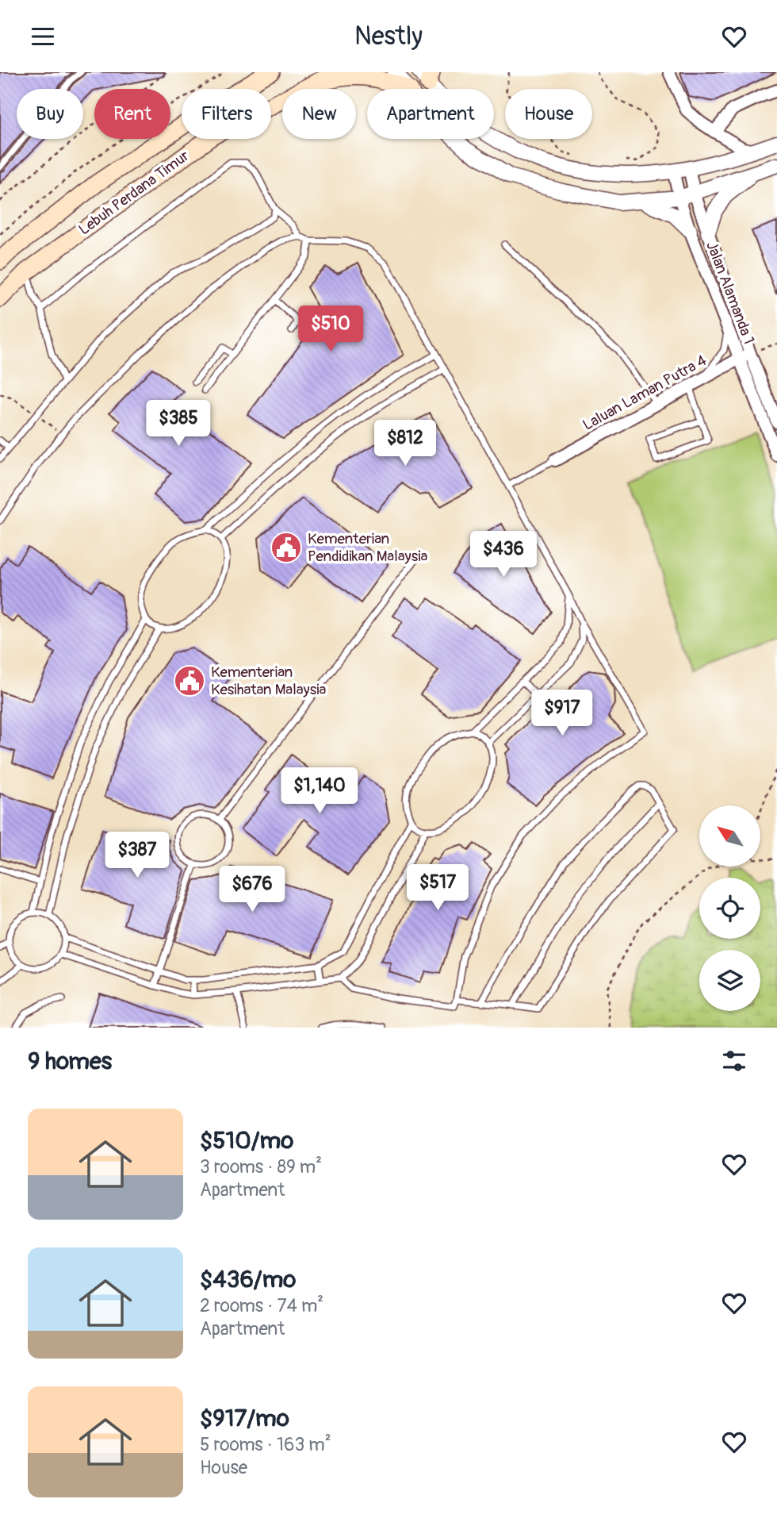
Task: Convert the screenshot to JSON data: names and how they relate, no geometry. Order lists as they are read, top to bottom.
{
  "streets": {
    "main road": ["Lebuh Perdana Timur"],
    "street": ["Jalan Alamanda 1", "Laluan Laman Putra 4"]
  },
  "crossings": [
    ["Jalan Alamanda 1", "Laluan Laman Putra 4"]
  ],
  "places": {
    "public building": ["Kementerian Pendidikan Malaysia", "Kementerian Kesihatan Malaysia"]
  },
  "north": "top left",
  "page": {
    "header": "Nestly",
    "chip": [
      "Buy",
      "Rent",
      "Filters",
      "New",
      "Apartment",
      "House"
    ],
    "price": [
      "$510",
      "$385",
      "$812",
      "$436",
      "$917",
      "$1,140",
      "$387",
      "$517",
      "$676"
    ],
    "heading": "9 homes",
    "list": [
      {
        "name": "$510/mo",
        "note": "3 rooms · 89 m² · Apartment"
      },
      {
        "name": "$436/mo",
        "note": "2 rooms · 74 m² · Apartment"
      },
      {
        "name": "$917/mo",
        "note": "5 rooms · 163 m² · House"
      }
    ]
  }
}
